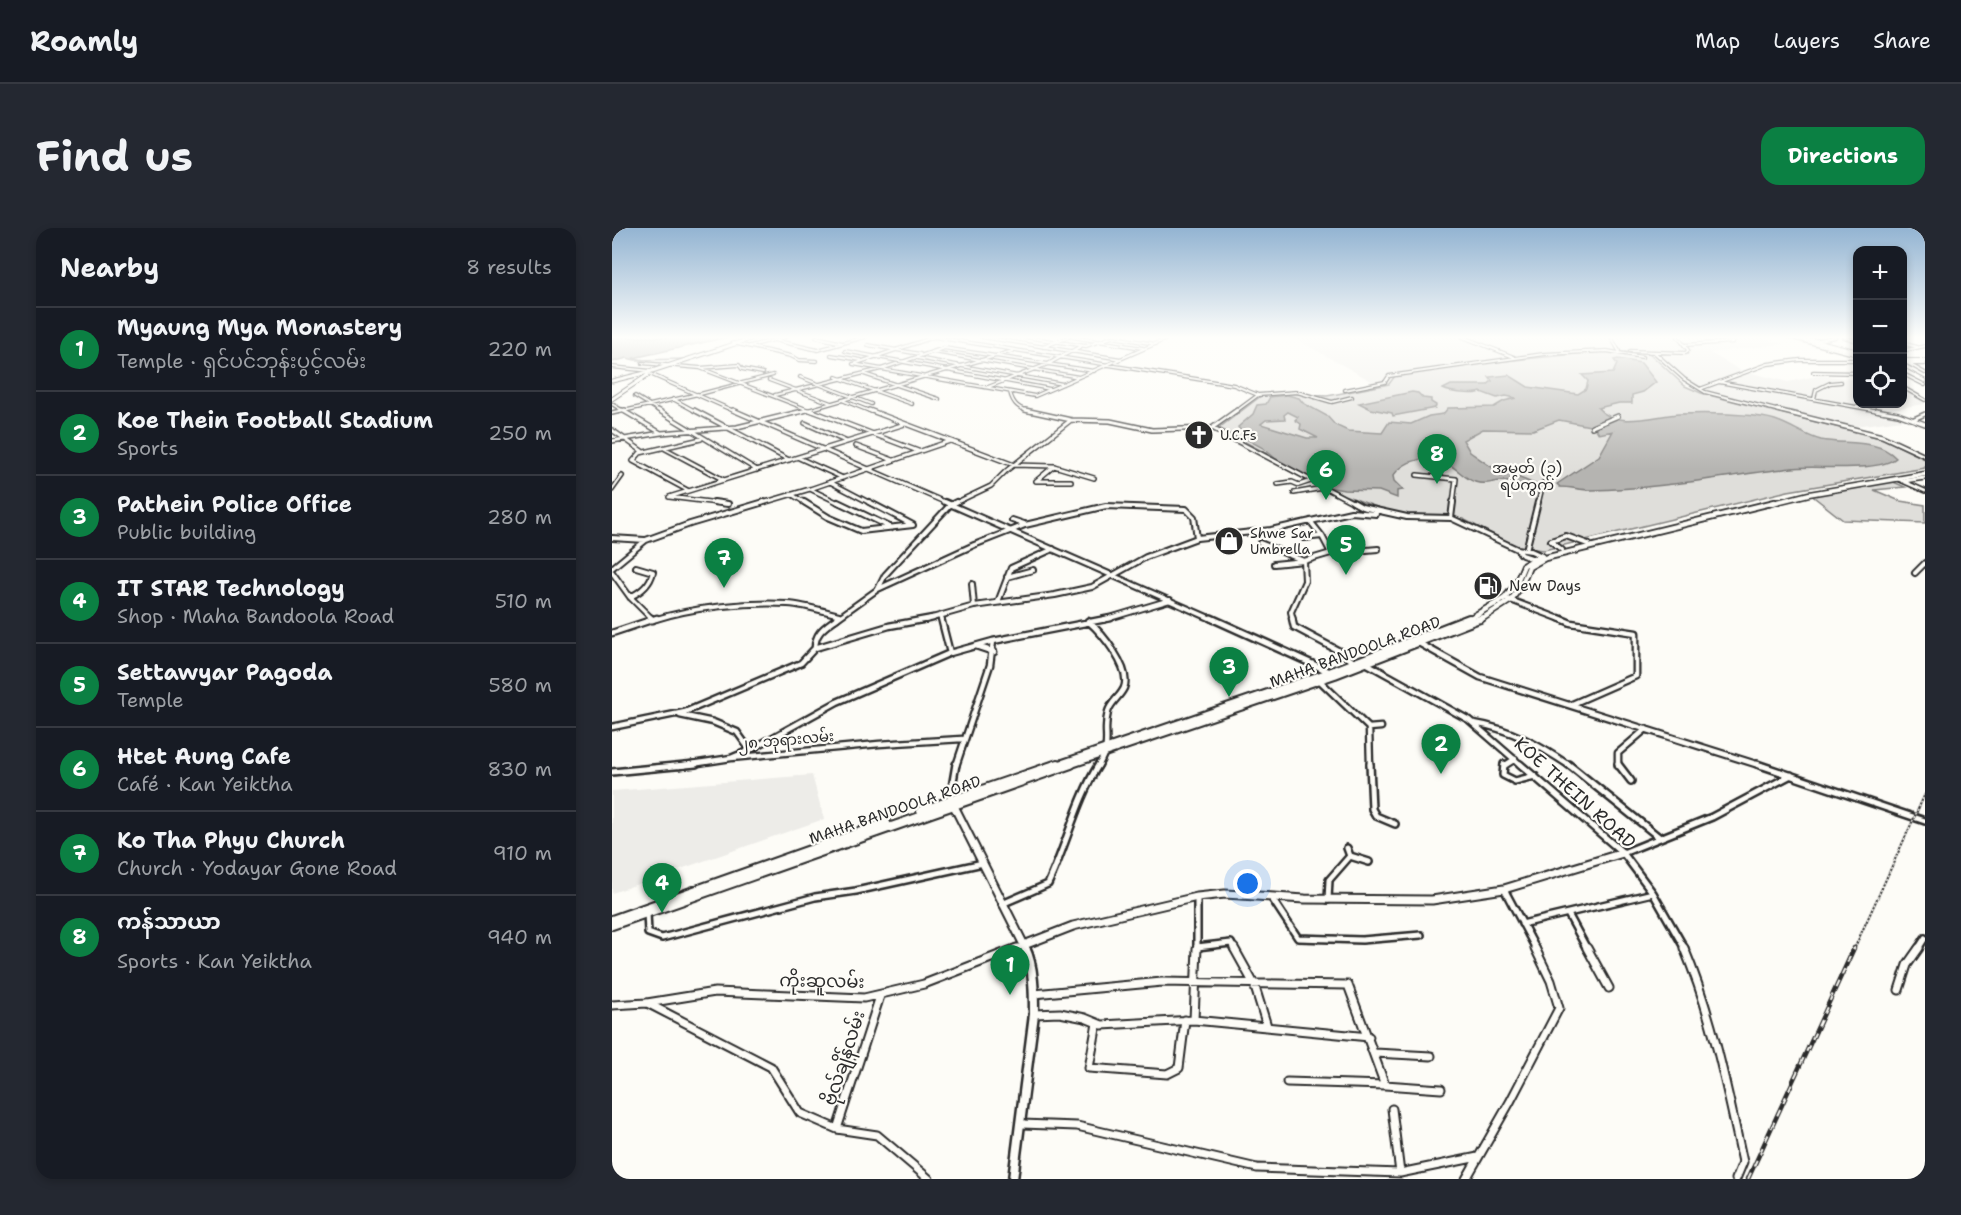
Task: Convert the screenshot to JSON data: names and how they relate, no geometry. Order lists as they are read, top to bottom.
{
  "streets": {
    "main road": ["MAHA BANDOOLA ROAD"],
    "street": [
      "၂၈ ဘုရားလမ်း",
      "KOE THEIN ROAD",
      "ကိုးဆူလမ်း",
      "ဗိုလ်ချိန်လမ်း"
    ]
  },
  "crossings": [
    ["MAHA BANDOOLA ROAD", "KOE THEIN ROAD"],
    ["ကိုးဆူလမ်း", "ဗိုလ်ချိန်လမ်း"]
  ],
  "districts": ["အမှတ် (၃) ရပ်ကွက်"],
  "places": {
    "church": ["U.C.Fs"],
    "shop": ["Shwe Sar Umbrella"],
    "fuel station": ["New Days"]
  },
  "page": {
    "header": "Roamly",
    "nav": ["Map", "Layers", "Share"],
    "buttons": "Directions",
    "title": "Find us",
    "heading": ["Nearby", "8 results"],
    "map_buttons": ["+", "−"],
    "list": [
      {
        "mark": "1",
        "name": "Myaung Mya Monastery",
        "note": "Temple · ရှင်ပင်ဘုန်းပွင့်လမ်း",
        "value": "220 m"
      },
      {
        "mark": "2",
        "name": "Koe Thein Football Stadium",
        "note": "Sports",
        "value": "250 m"
      },
      {
        "mark": "3",
        "name": "Pathein Police Office",
        "note": "Public building",
        "value": "280 m"
      },
      {
        "mark": "4",
        "name": "IT STAR Technology",
        "note": "Shop · Maha Bandoola Road",
        "value": "510 m"
      },
      {
        "mark": "5",
        "name": "Settawyar Pagoda",
        "note": "Temple",
        "value": "580 m"
      },
      {
        "mark": "6",
        "name": "Htet Aung Cafe",
        "note": "Café · Kan Yeiktha",
        "value": "830 m"
      },
      {
        "mark": "7",
        "name": "Ko Tha Phyu Church",
        "note": "Church · Yodayar Gone Road",
        "value": "910 m"
      },
      {
        "mark": "8",
        "name": "ကန်သာယာ",
        "note": "Sports · Kan Yeiktha",
        "value": "940 m"
      }
    ],
    "pins": [
      "8",
      "6",
      "5",
      "7",
      "3",
      "2",
      "4",
      "1"
    ]
  }
}
